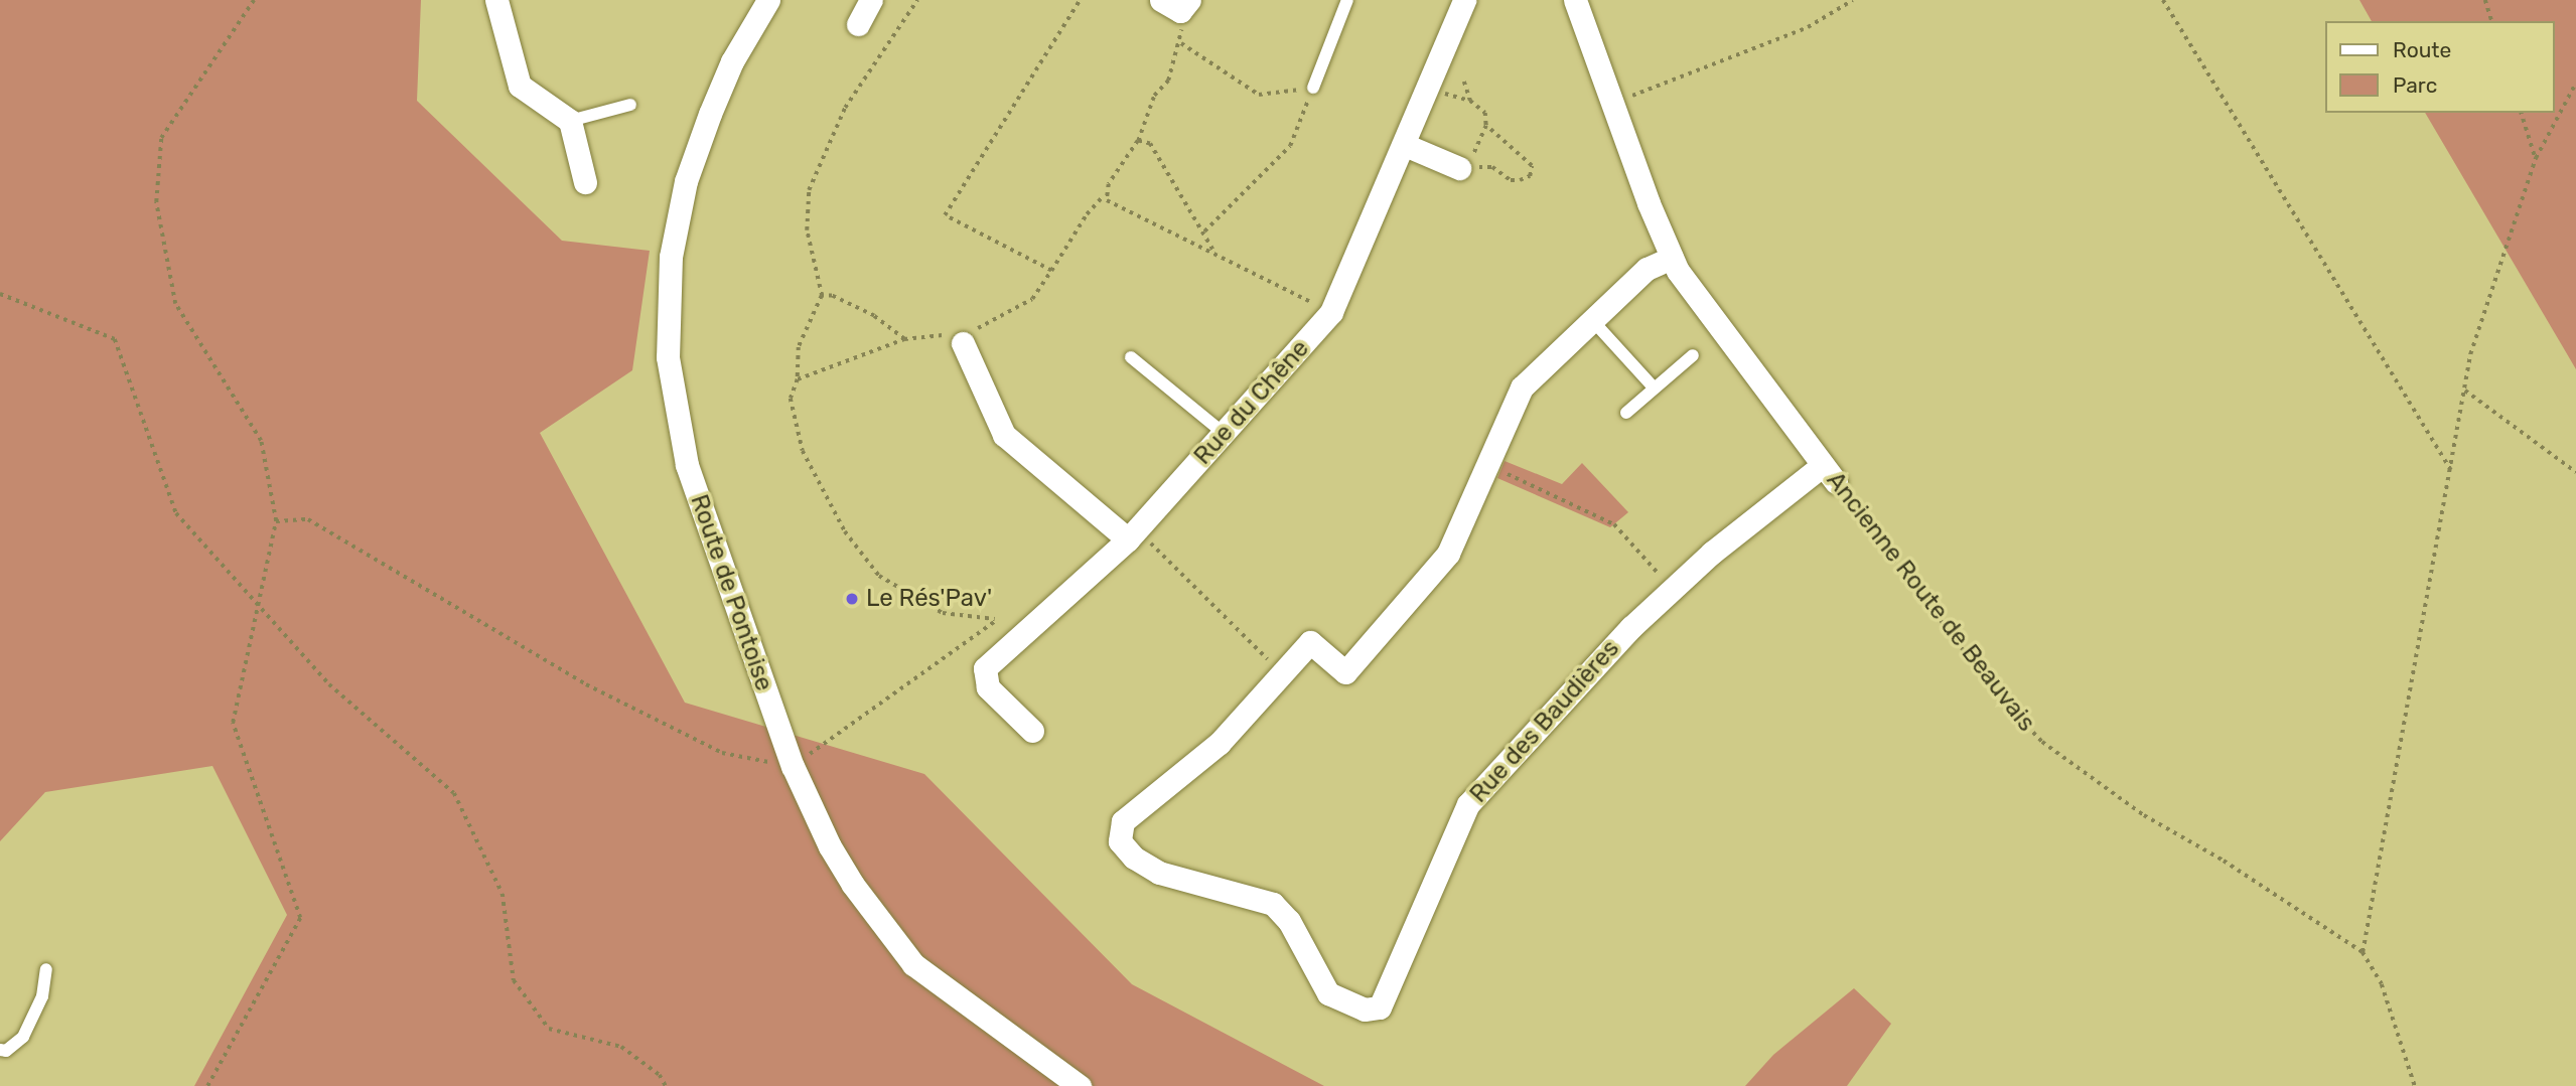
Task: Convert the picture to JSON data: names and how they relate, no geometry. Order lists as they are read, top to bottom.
{
  "streets": {
    "street": [
      "Rue du Chêne",
      "Route de Pontoise",
      "Ancienne Route de Beauvais",
      "Rue des Baudières"
    ]
  },
  "crossings": [
    ["Ancienne Route de Beauvais", "Rue des Baudières"]
  ],
  "places": ["Le Rés'Pav'"],
  "legend": ["Route", "Parc"]
}
